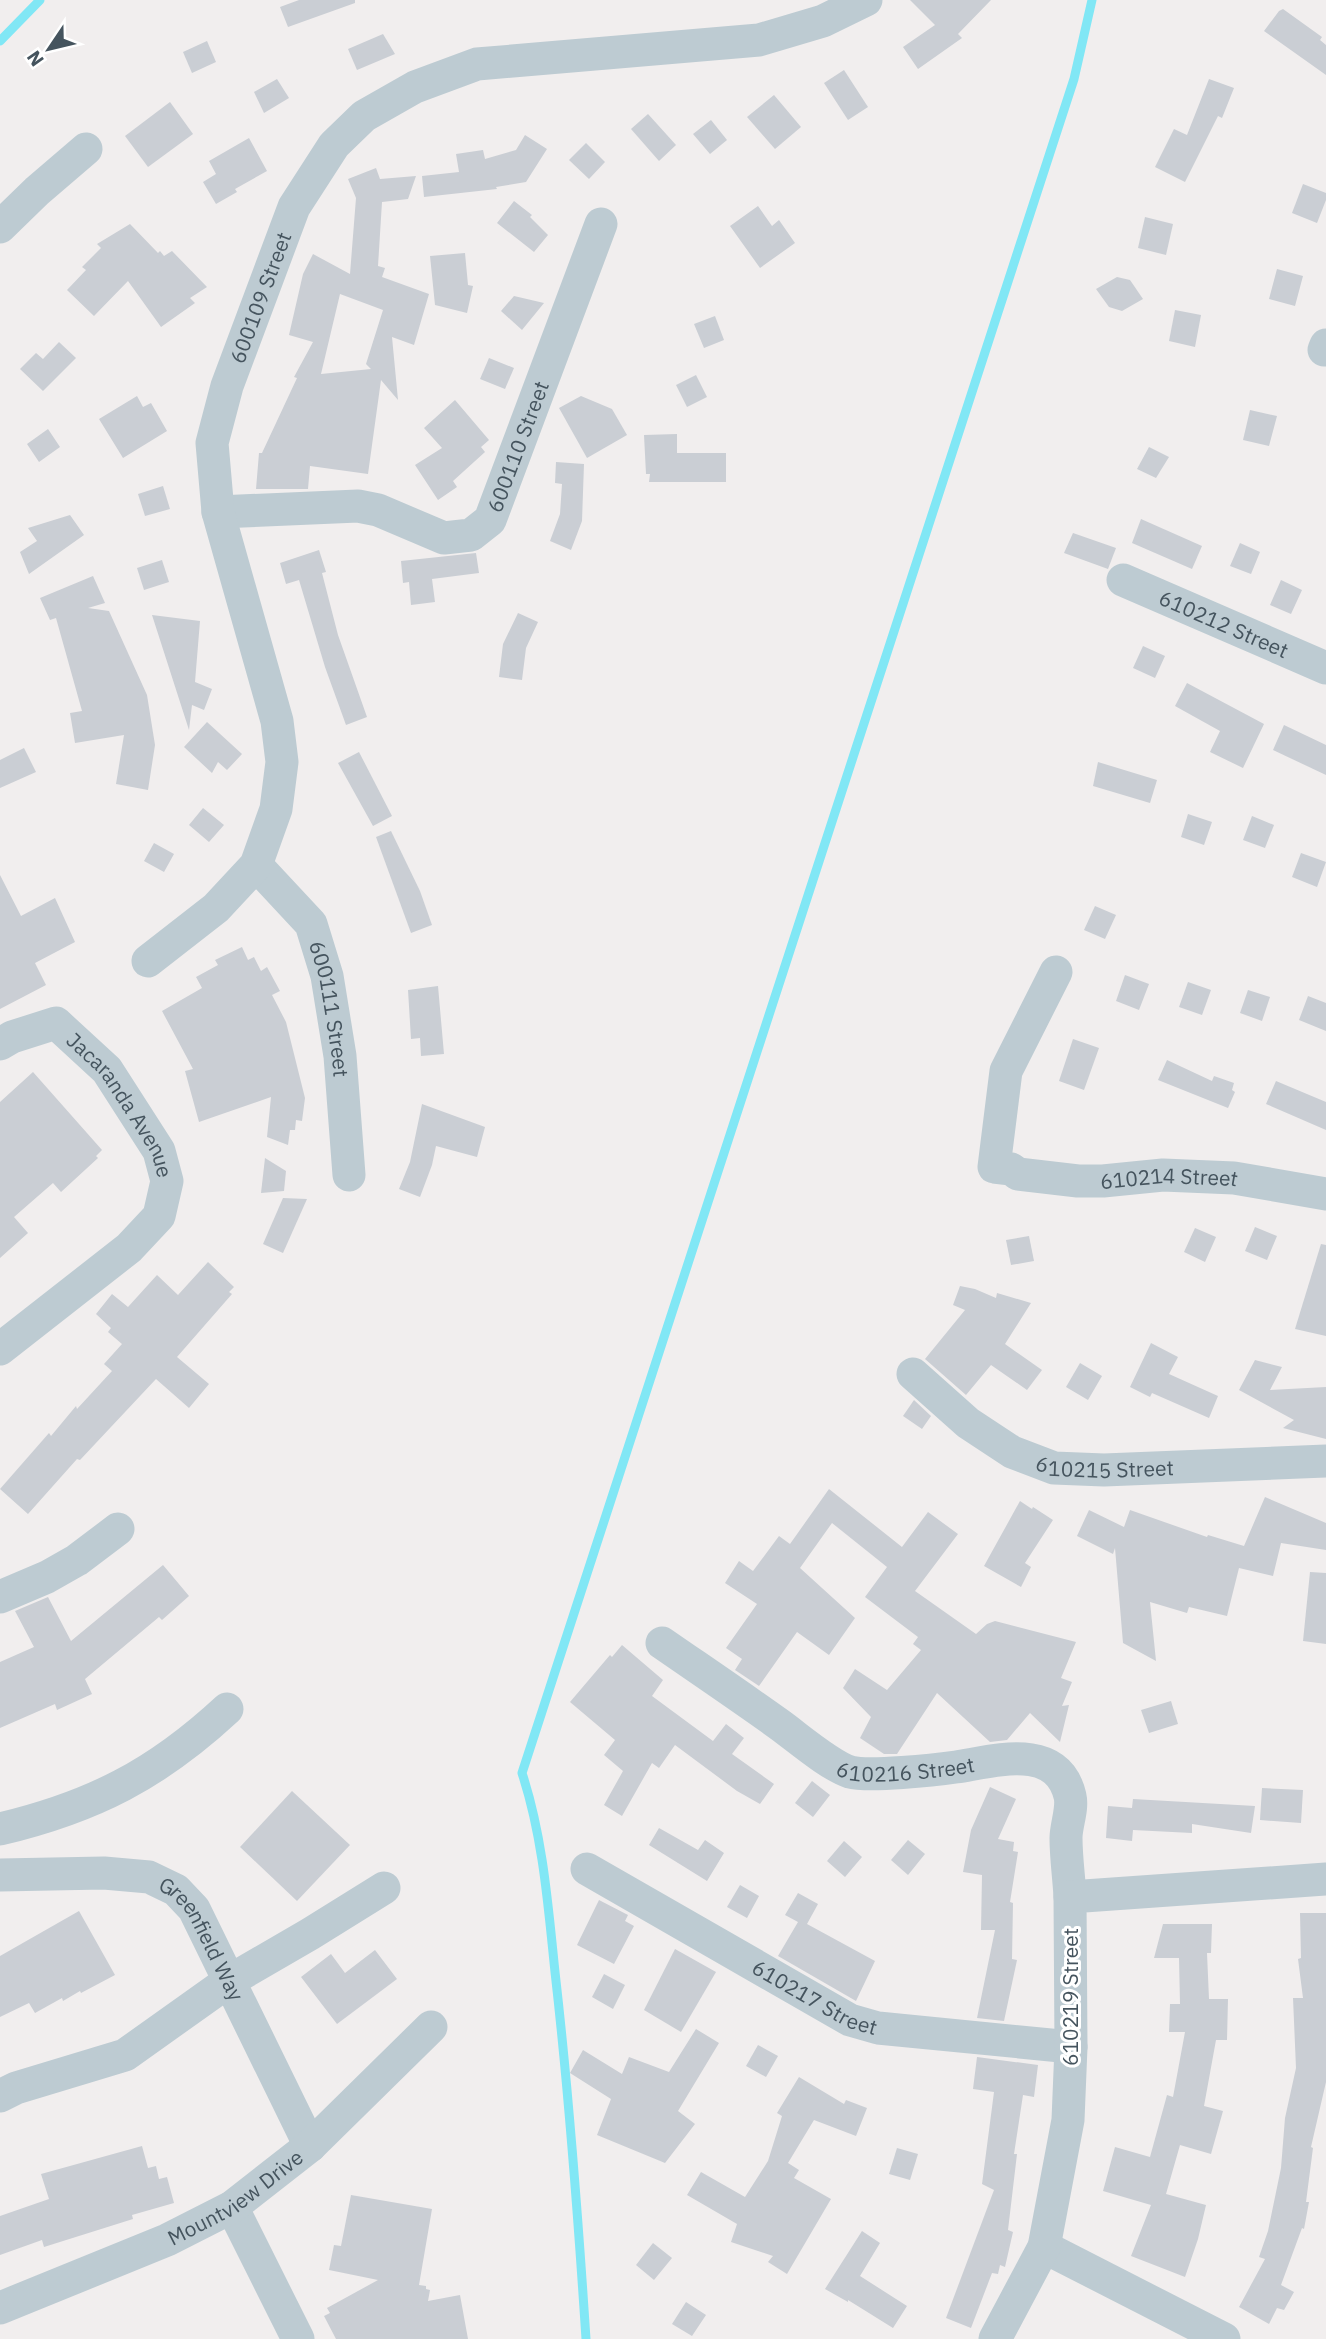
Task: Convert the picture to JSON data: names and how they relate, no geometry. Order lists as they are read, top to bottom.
{
  "streets": {
    "street": [
      "600109 Street",
      "600110 Street",
      "610212 Street",
      "600111 Street",
      "Jacaranda Avenue",
      "610214 Street",
      "610215 Street",
      "610216 Street",
      "Greenfield Way",
      "610217 Street",
      "610219 Street",
      "Mountview Drive"
    ]
  },
  "crossings": [
    ["600109 Street", "600110 Street"],
    ["600109 Street", "600111 Street"],
    ["610216 Street", "610219 Street"],
    ["Greenfield Way", "Mountview Drive"],
    ["610217 Street", "610219 Street"]
  ],
  "north": "bottom left"
}
